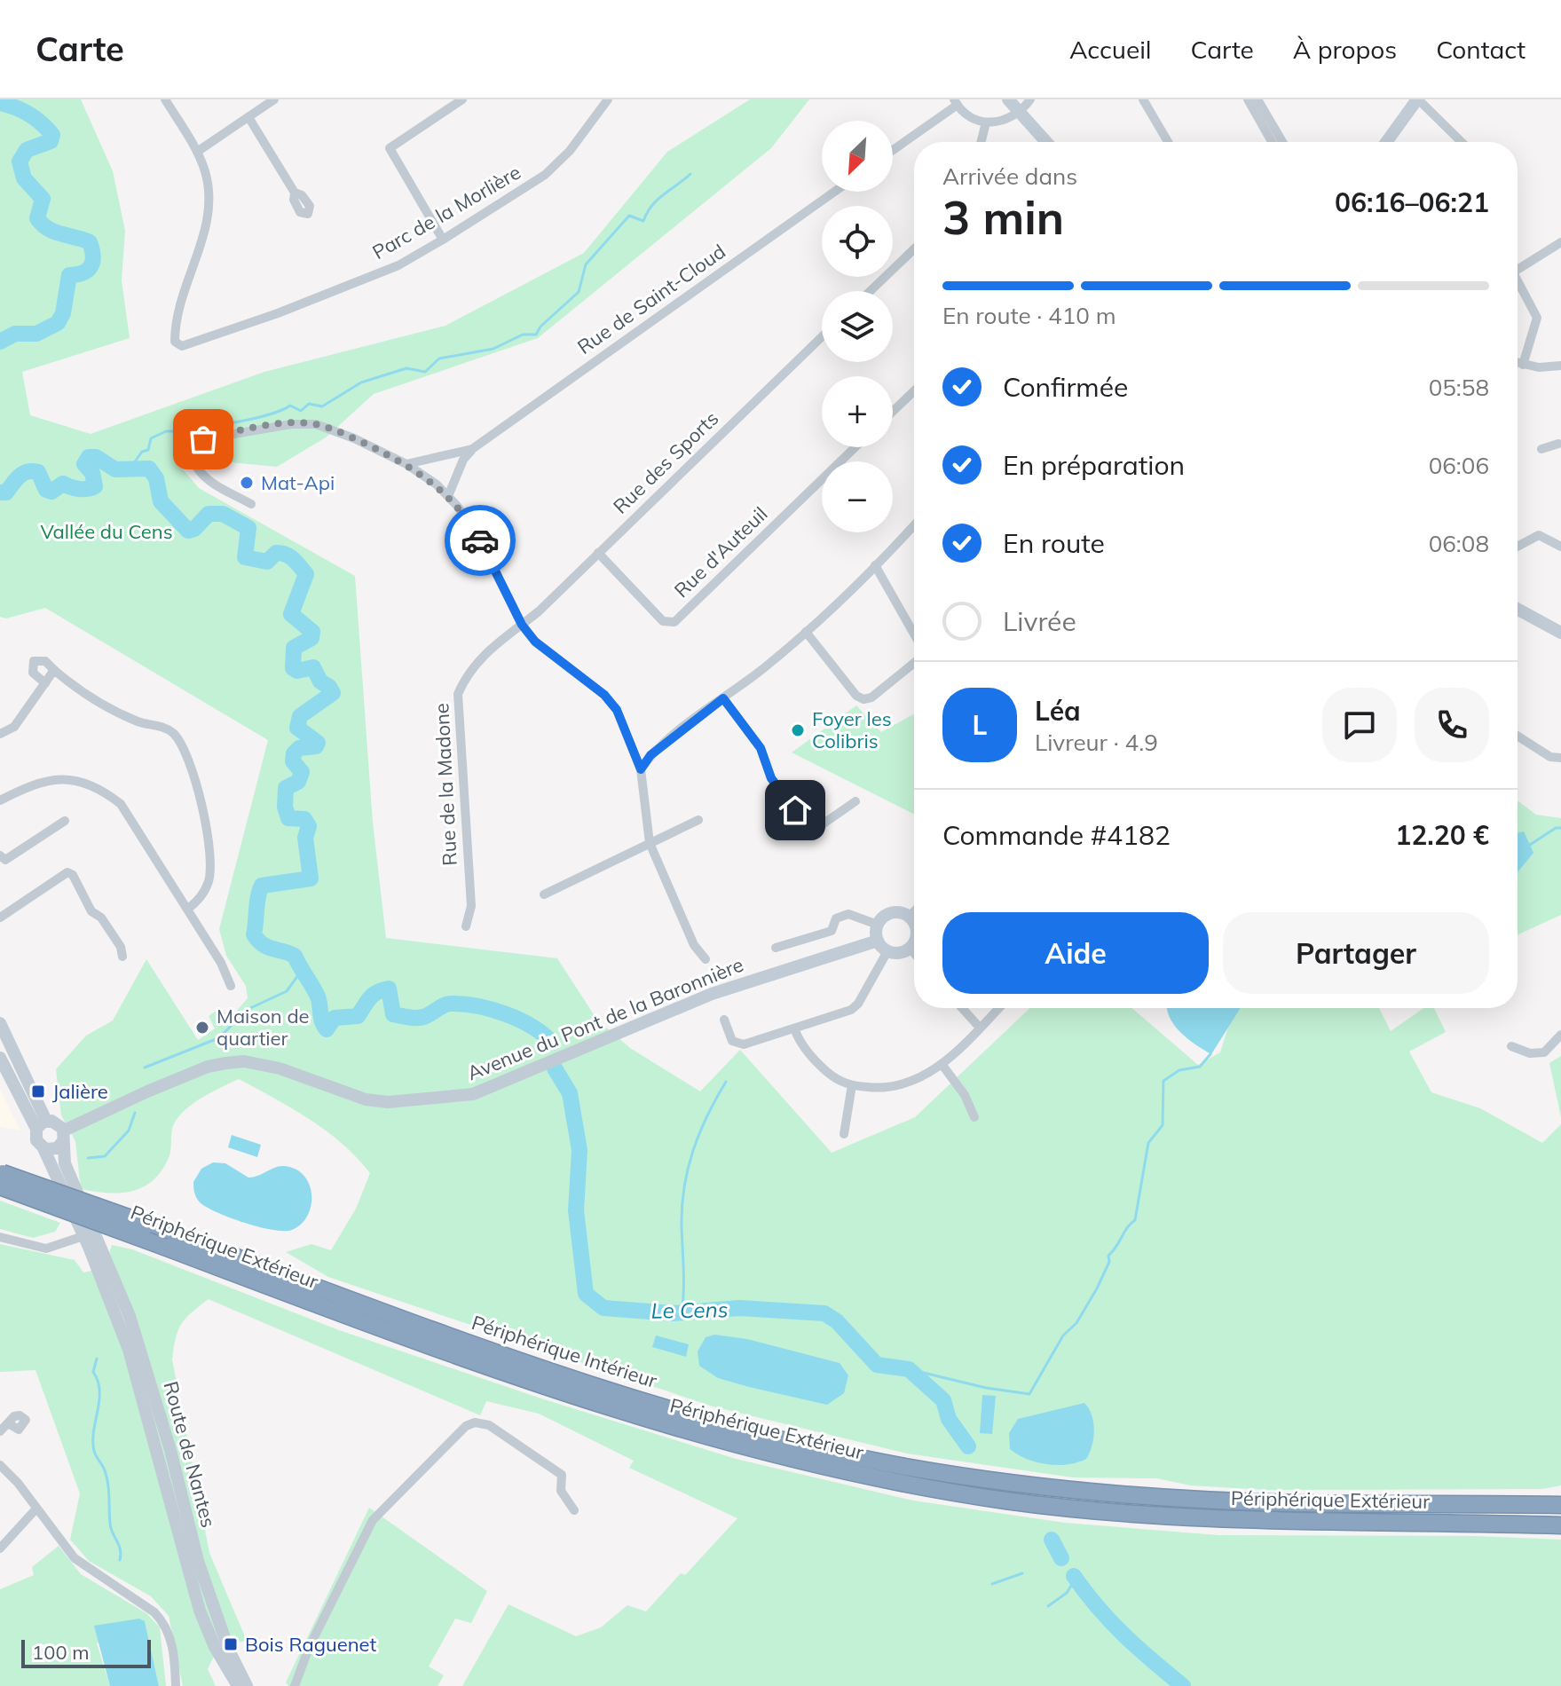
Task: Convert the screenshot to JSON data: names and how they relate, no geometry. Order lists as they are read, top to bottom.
{
  "streets": {
    "highway": ["Périphérique Extérieur", "Périphérique Intérieur"],
    "main road": ["Avenue du Pont de la Baronnière", "Route de Nantes"],
    "street": [
      "Parc de la Morlière",
      "Rue de Saint-Cloud",
      "Rue des Sports",
      "Rue d'Auteuil",
      "Rue de la Madone"
    ]
  },
  "crossings": [
    ["Rue des Sports", "Rue d'Auteuil"],
    ["Rue des Sports", "Rue de la Madone"],
    ["Avenue du Pont de la Baronnière", "Route de Nantes"],
    ["Périphérique Extérieur", "Périphérique Intérieur"]
  ],
  "water": ["Le Cens"],
  "parks": ["Vallée du Cens"],
  "places": {
    "other": ["Mat-Api", "Foyer les Colibris", "Maison de quartier"],
    "transit": ["Jalière", "Bois Raguenet"]
  },
  "scale_bar": "100 m",
  "north": "bottom left",
  "page": {
    "header": "Carte",
    "nav": [
      "Accueil",
      "Carte",
      "À propos",
      "Contact"
    ],
    "map_buttons": ["+", "−"],
    "heading": ["3 min", "Arrivée dans", "06:16–06:21"],
    "panel": [
      "Léa",
      "Livreur · 4.9",
      "Commande #4182",
      "12.20 €"
    ],
    "bar": "En route · 410 m",
    "list": [
      ["Confirmée", "05:58"],
      ["En préparation", "06:06"],
      ["En route", "06:08"],
      "Livrée"
    ],
    "round": "L",
    "buttons": ["Aide", "Partager"],
    "scale": "100 m"
  }
}
